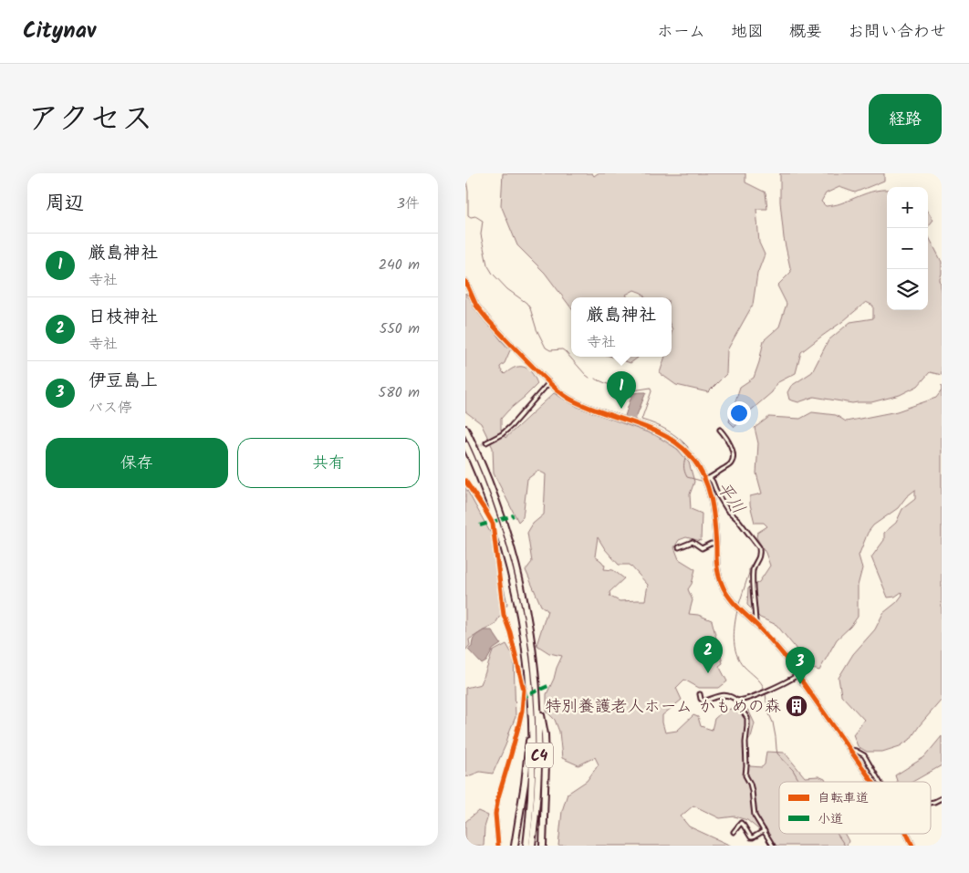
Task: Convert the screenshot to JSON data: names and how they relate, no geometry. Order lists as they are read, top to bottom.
{
  "streets": {
    "highway": ["C4"]
  },
  "water": ["平川"],
  "places": {
    "building": ["特別養護老人ホーム かもめの森"]
  },
  "legend": ["自転車道", "小道"],
  "page": {
    "header": "Citynav",
    "nav": [
      "ホーム",
      "地図",
      "概要",
      "お問い合わせ"
    ],
    "title": "アクセス",
    "buttons": [
      "経路",
      ["保存", "共有"]
    ],
    "heading": ["周辺", "3件"],
    "map_buttons": ["+", "−"],
    "list": [
      {
        "mark": "1",
        "name": "厳島神社",
        "note": "寺社",
        "value": "240 m"
      },
      {
        "mark": "2",
        "name": "日枝神社",
        "note": "寺社",
        "value": "550 m"
      },
      {
        "mark": "3",
        "name": "伊豆島上",
        "note": "バス停",
        "value": "580 m"
      }
    ],
    "popup": ["厳島神社", "寺社"],
    "pins": ["1", "2", "3"]
  }
}
